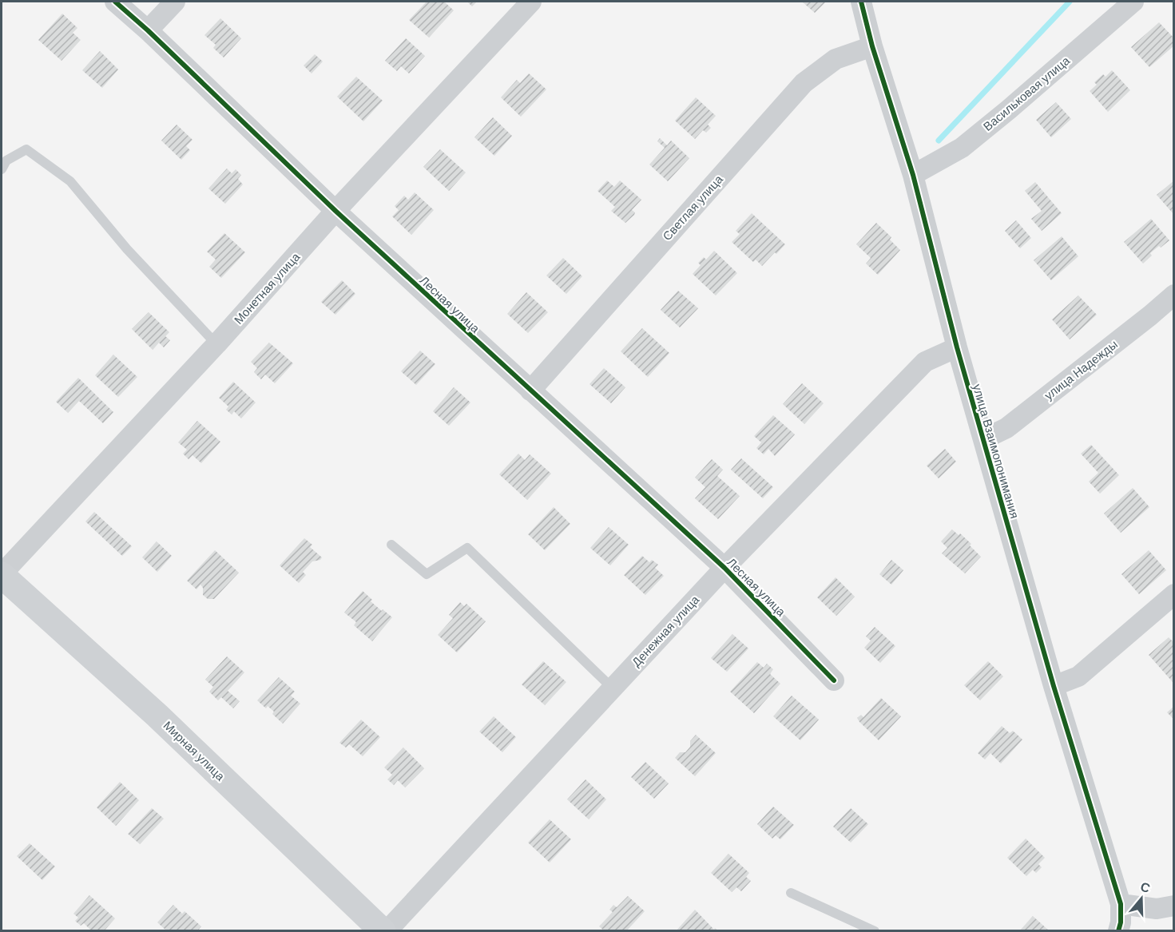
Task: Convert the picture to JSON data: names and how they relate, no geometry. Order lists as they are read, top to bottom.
{
  "streets": {
    "street": [
      "Васильковая улица",
      "Светлая улица",
      "Монетная улица",
      "Лесная улица",
      "улица Надежды",
      "улица Взаимопонимания",
      "Денежная улица",
      "Мирная улица"
    ]
  },
  "crossings": [
    ["Васильковая улица", "улица Взаимопонимания"],
    ["Светлая улица", "Лесная улица"],
    ["Светлая улица", "улица Взаимопонимания"],
    ["Монетная улица", "Лесная улица"],
    ["Монетная улица", "Мирная улица"],
    ["Лесная улица", "Денежная улица"],
    ["улица Надежды", "улица Взаимопонимания"],
    ["улица Взаимопонимания", "Денежная улица"]
  ],
  "north": "top"
}
